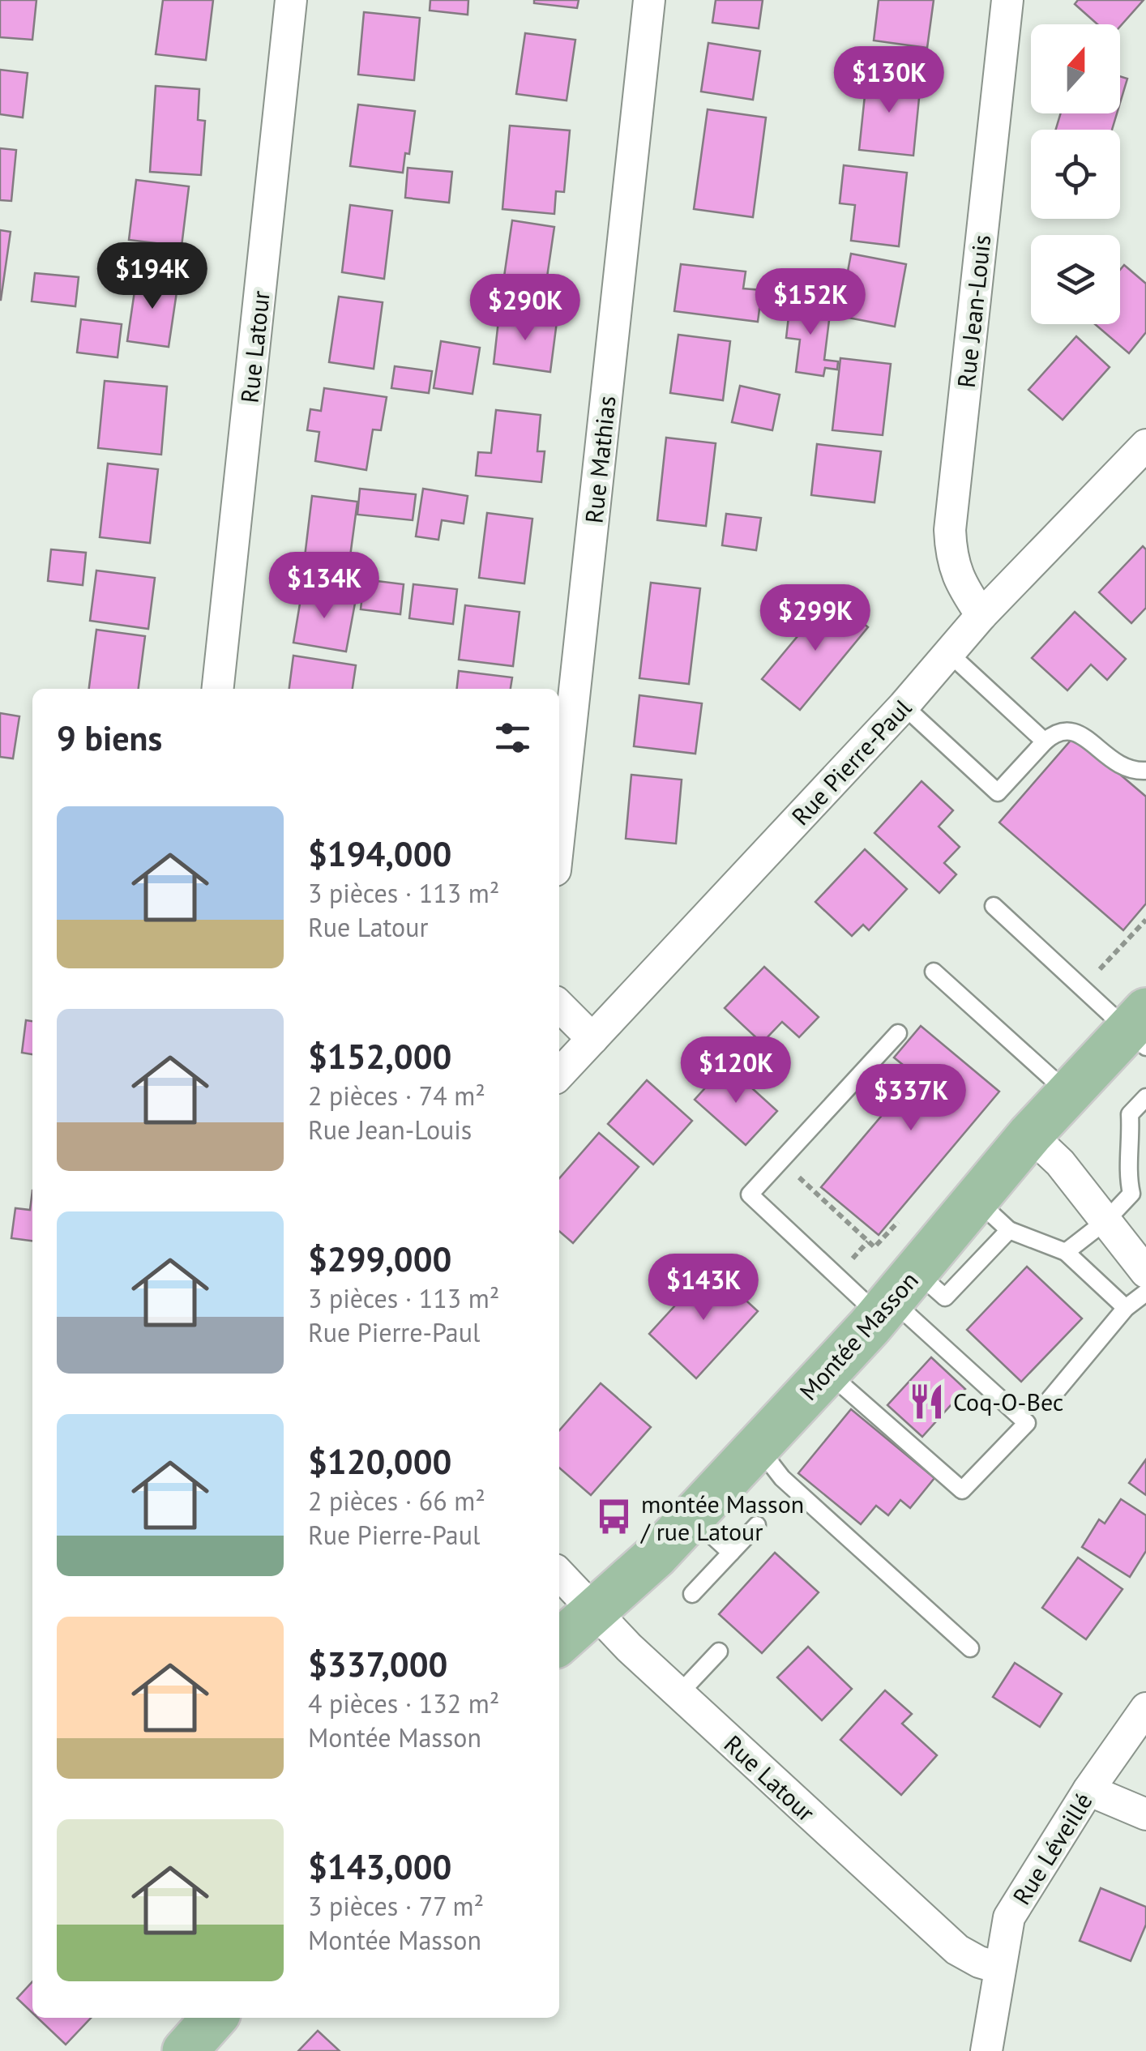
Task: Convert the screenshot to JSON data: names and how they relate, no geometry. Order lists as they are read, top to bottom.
{
  "streets": {
    "main road": ["Montée Masson"],
    "street": [
      "Rue Jean-Louis",
      "Rue Latour",
      "Rue Mathias",
      "Rue Pierre-Paul",
      "Rue Léveillé"
    ]
  },
  "crossings": [
    ["Rue Jean-Louis", "Rue Pierre-Paul"],
    ["Rue Latour", "Montée Masson"],
    ["Rue Latour", "Rue Léveillé"]
  ],
  "places": {
    "restaurant": ["Coq-O-Bec"],
    "bus stop": ["montée Masson / rue Latour"]
  },
  "north": "top",
  "page": {
    "price": [
      "$130K",
      "$194K",
      "$152K",
      "$290K",
      "$134K",
      "$299K",
      "$120K",
      "$337K",
      "$143K"
    ],
    "heading": "9 biens",
    "list": [
      {
        "name": "$194,000",
        "note": "3 pièces · 113 m² · Rue Latour"
      },
      {
        "name": "$152,000",
        "note": "2 pièces · 74 m² · Rue Jean-Louis"
      },
      {
        "name": "$299,000",
        "note": "3 pièces · 113 m² · Rue Pierre-Paul"
      },
      {
        "name": "$120,000",
        "note": "2 pièces · 66 m² · Rue Pierre-Paul"
      },
      {
        "name": "$337,000",
        "note": "4 pièces · 132 m² · Montée Masson"
      },
      {
        "name": "$143,000",
        "note": "3 pièces · 77 m² · Montée Masson"
      }
    ]
  }
}
